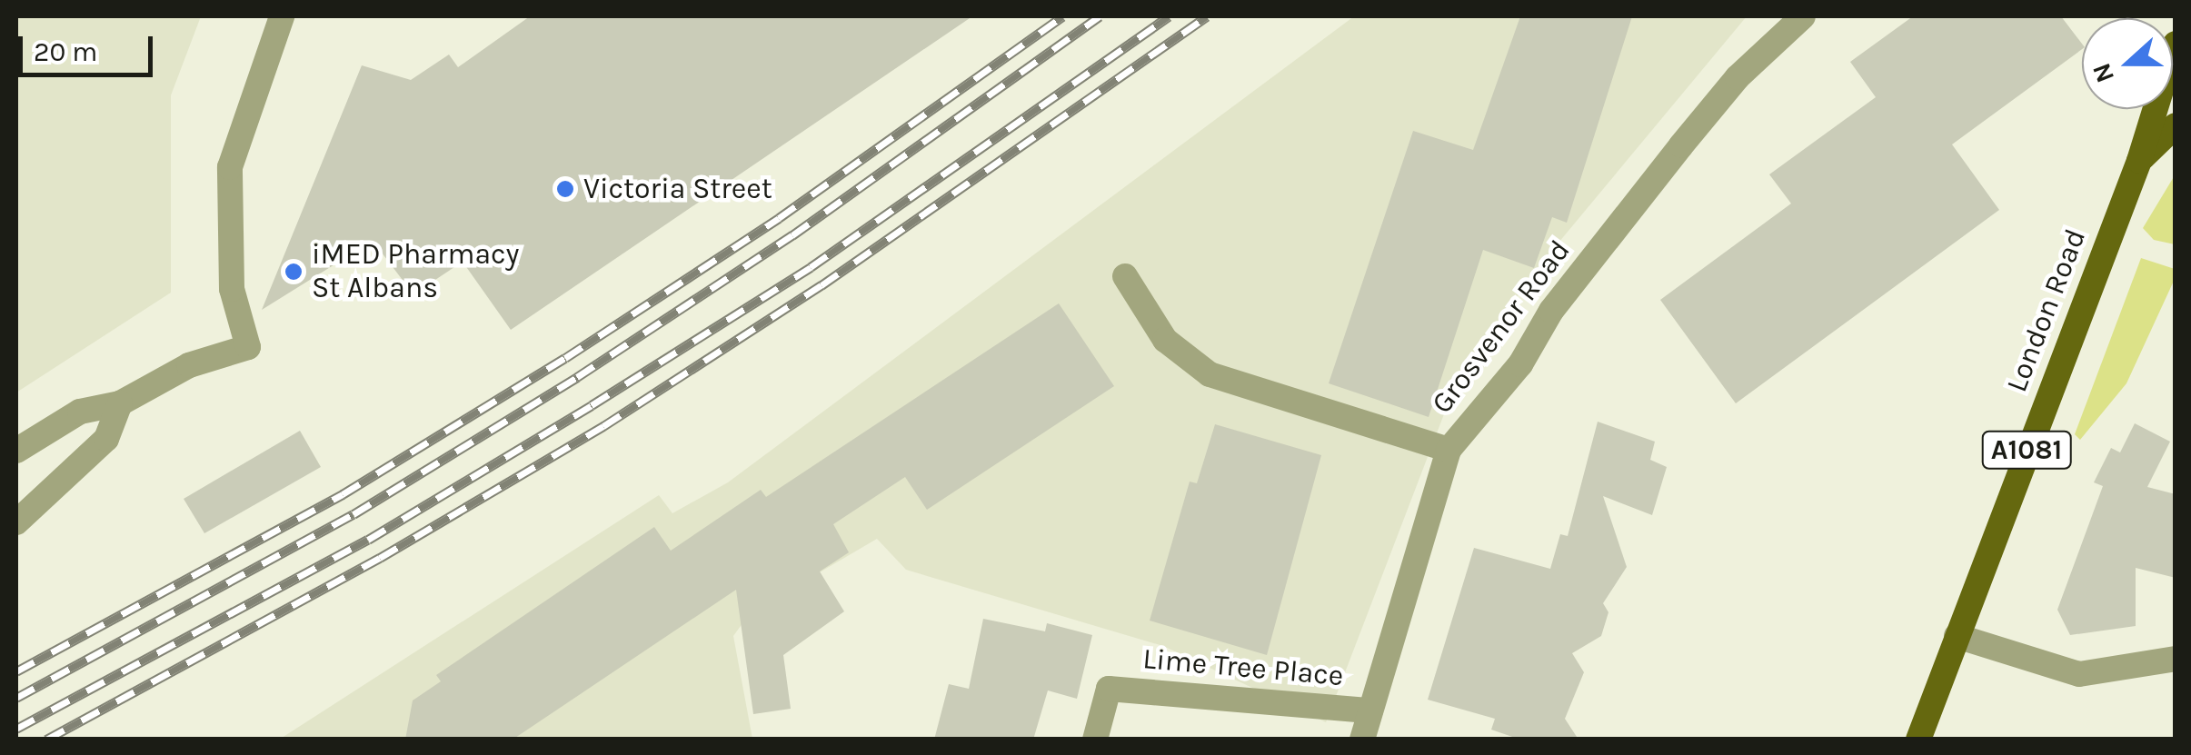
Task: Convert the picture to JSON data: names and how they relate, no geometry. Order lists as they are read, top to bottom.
{
  "streets": {
    "main road": ["London Road", "A1081"],
    "street": ["Grosvenor Road", "Lime Tree Place"]
  },
  "crossings": [
    ["Grosvenor Road", "Lime Tree Place"]
  ],
  "places": ["Victoria Street", "iMED Pharmacy St Albans"],
  "scale_bar": "20 m",
  "north": "left"
}
